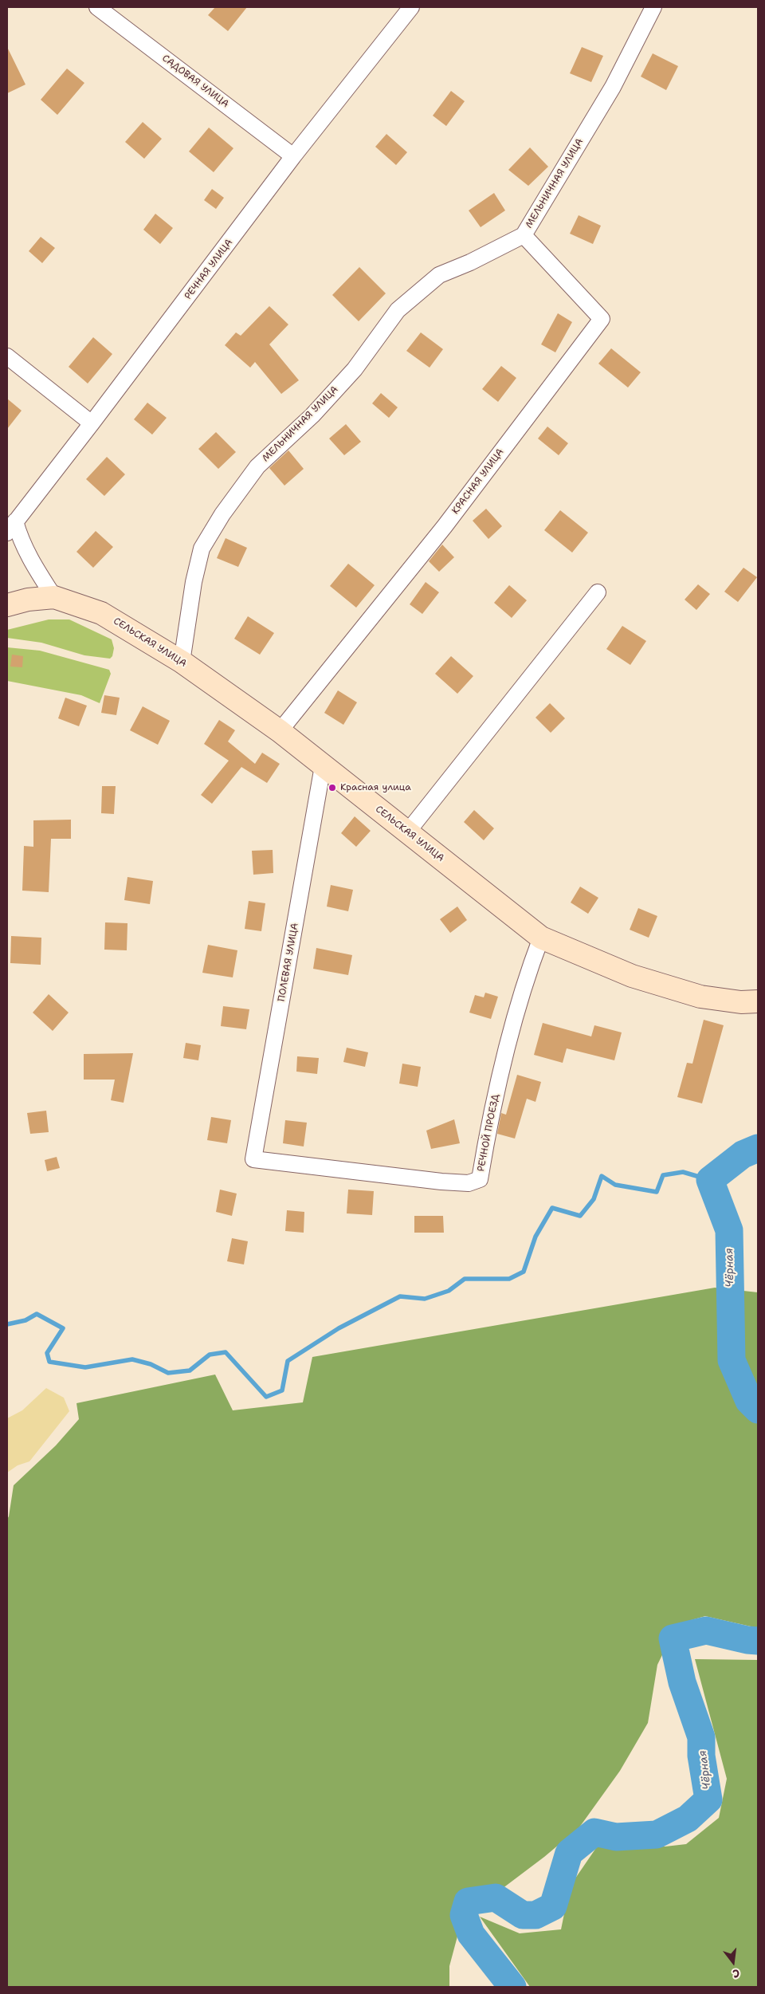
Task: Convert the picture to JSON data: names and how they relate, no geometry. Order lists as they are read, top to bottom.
{
  "streets": {
    "main road": ["СЕЛЬСКАЯ УЛИЦА"],
    "street": [
      "САДОВАЯ УЛИЦА",
      "МЕЛЬНИЧНАЯ УЛИЦА",
      "РЕЧНАЯ УЛИЦА",
      "КРАСНАЯ УЛИЦА",
      "ПОЛЕВАЯ УЛИЦА",
      "РЕЧНОЙ ПРОЕЗД"
    ]
  },
  "crossings": [
    ["САДОВАЯ УЛИЦА", "РЕЧНАЯ УЛИЦА"],
    ["МЕЛЬНИЧНАЯ УЛИЦА", "КРАСНАЯ УЛИЦА"],
    ["МЕЛЬНИЧНАЯ УЛИЦА", "СЕЛЬСКАЯ УЛИЦА"],
    ["КРАСНАЯ УЛИЦА", "СЕЛЬСКАЯ УЛИЦА"],
    ["СЕЛЬСКАЯ УЛИЦА", "ПОЛЕВАЯ УЛИЦА"],
    ["СЕЛЬСКАЯ УЛИЦА", "РЕЧНОЙ ПРОЕЗД"],
    ["ПОЛЕВАЯ УЛИЦА", "РЕЧНОЙ ПРОЕЗД"]
  ],
  "water": ["Чёрная"],
  "places": ["Красная улица"],
  "north": "bottom"
}
